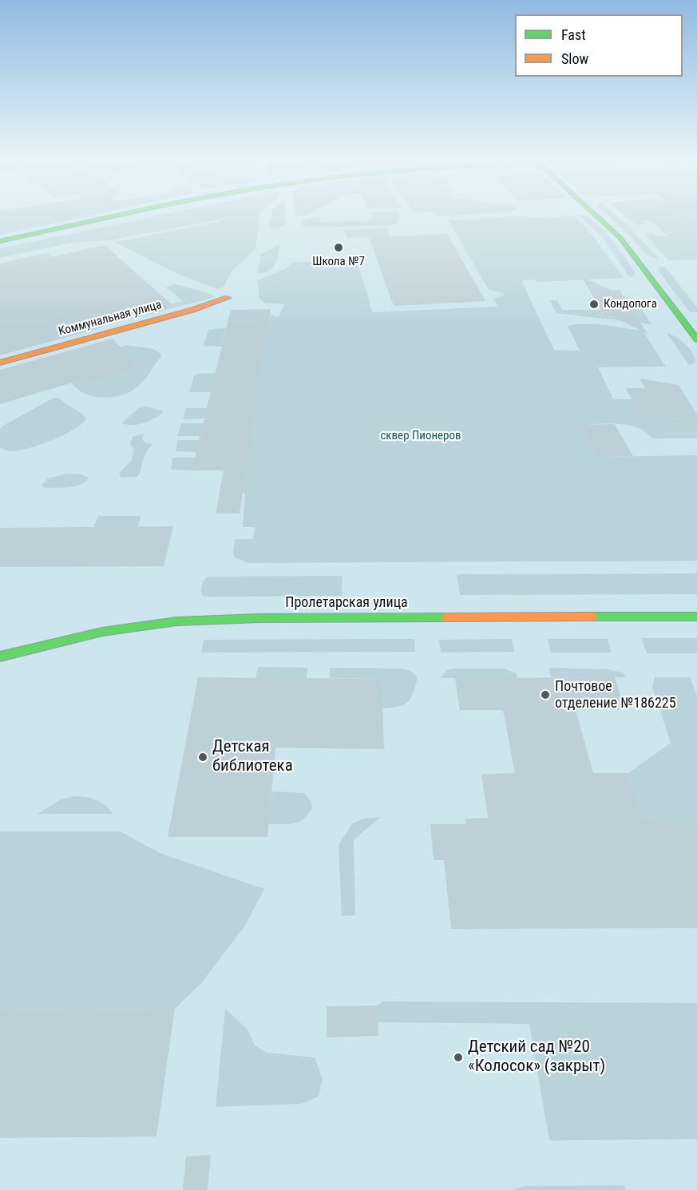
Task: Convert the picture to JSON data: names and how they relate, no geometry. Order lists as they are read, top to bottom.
{
  "streets": {
    "street": ["Коммунальная улица", "Пролетарская улица"]
  },
  "parks": ["сквер Пионеров"],
  "places": [
    "Школа №7",
    "Кондопога",
    "Почтовое отделение №186225",
    "Детская библиотека",
    "Детский сад №20 «Колосок» (закрыт)"
  ],
  "legend": ["Fast", "Slow"]
}
